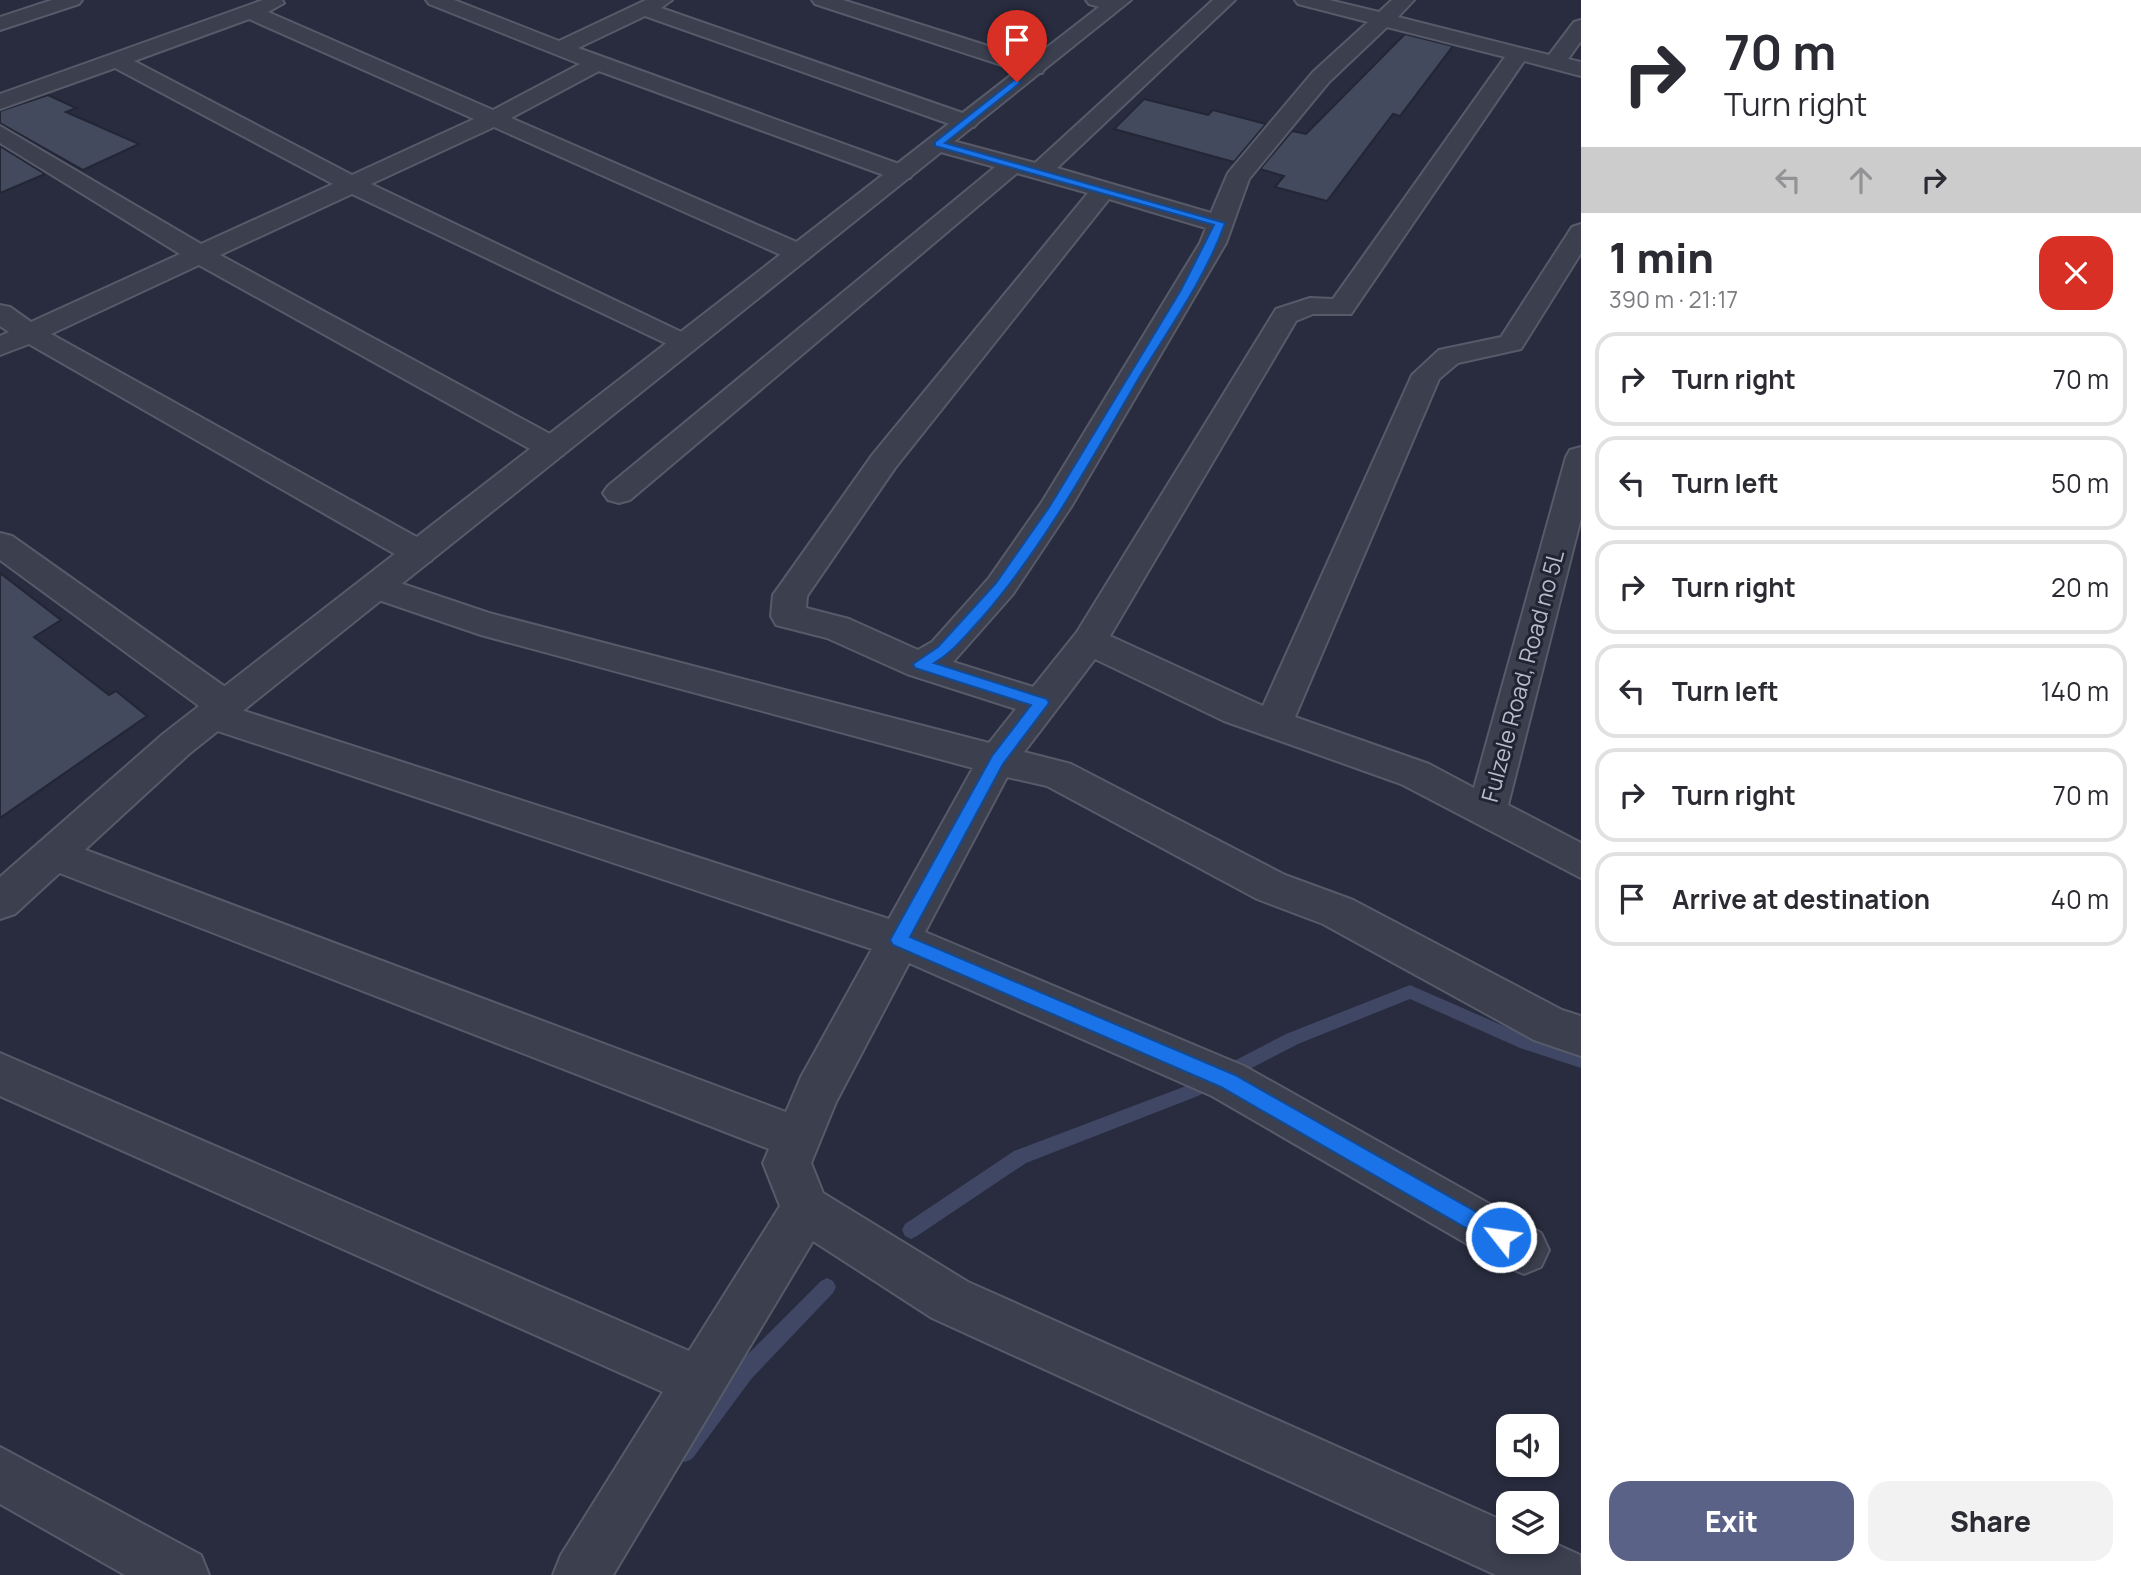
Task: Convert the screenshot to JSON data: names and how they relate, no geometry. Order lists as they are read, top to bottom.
{
  "streets": {
    "street": ["Fulzele Road, Road no 5L"]
  },
  "page": {
    "turn": ["70 m", "Turn right"],
    "heading": ["1 min", "390 m · 21:17"],
    "list": [
      {
        "name": "Turn right",
        "value": "70 m"
      },
      {
        "name": "Turn left",
        "value": "50 m"
      },
      {
        "name": "Turn right",
        "value": "20 m"
      },
      {
        "name": "Turn left",
        "value": "140 m"
      },
      {
        "name": "Turn right",
        "value": "70 m"
      },
      {
        "name": "Arrive at destination",
        "value": "40 m"
      }
    ],
    "buttons": ["Exit", "Share"]
  }
}
